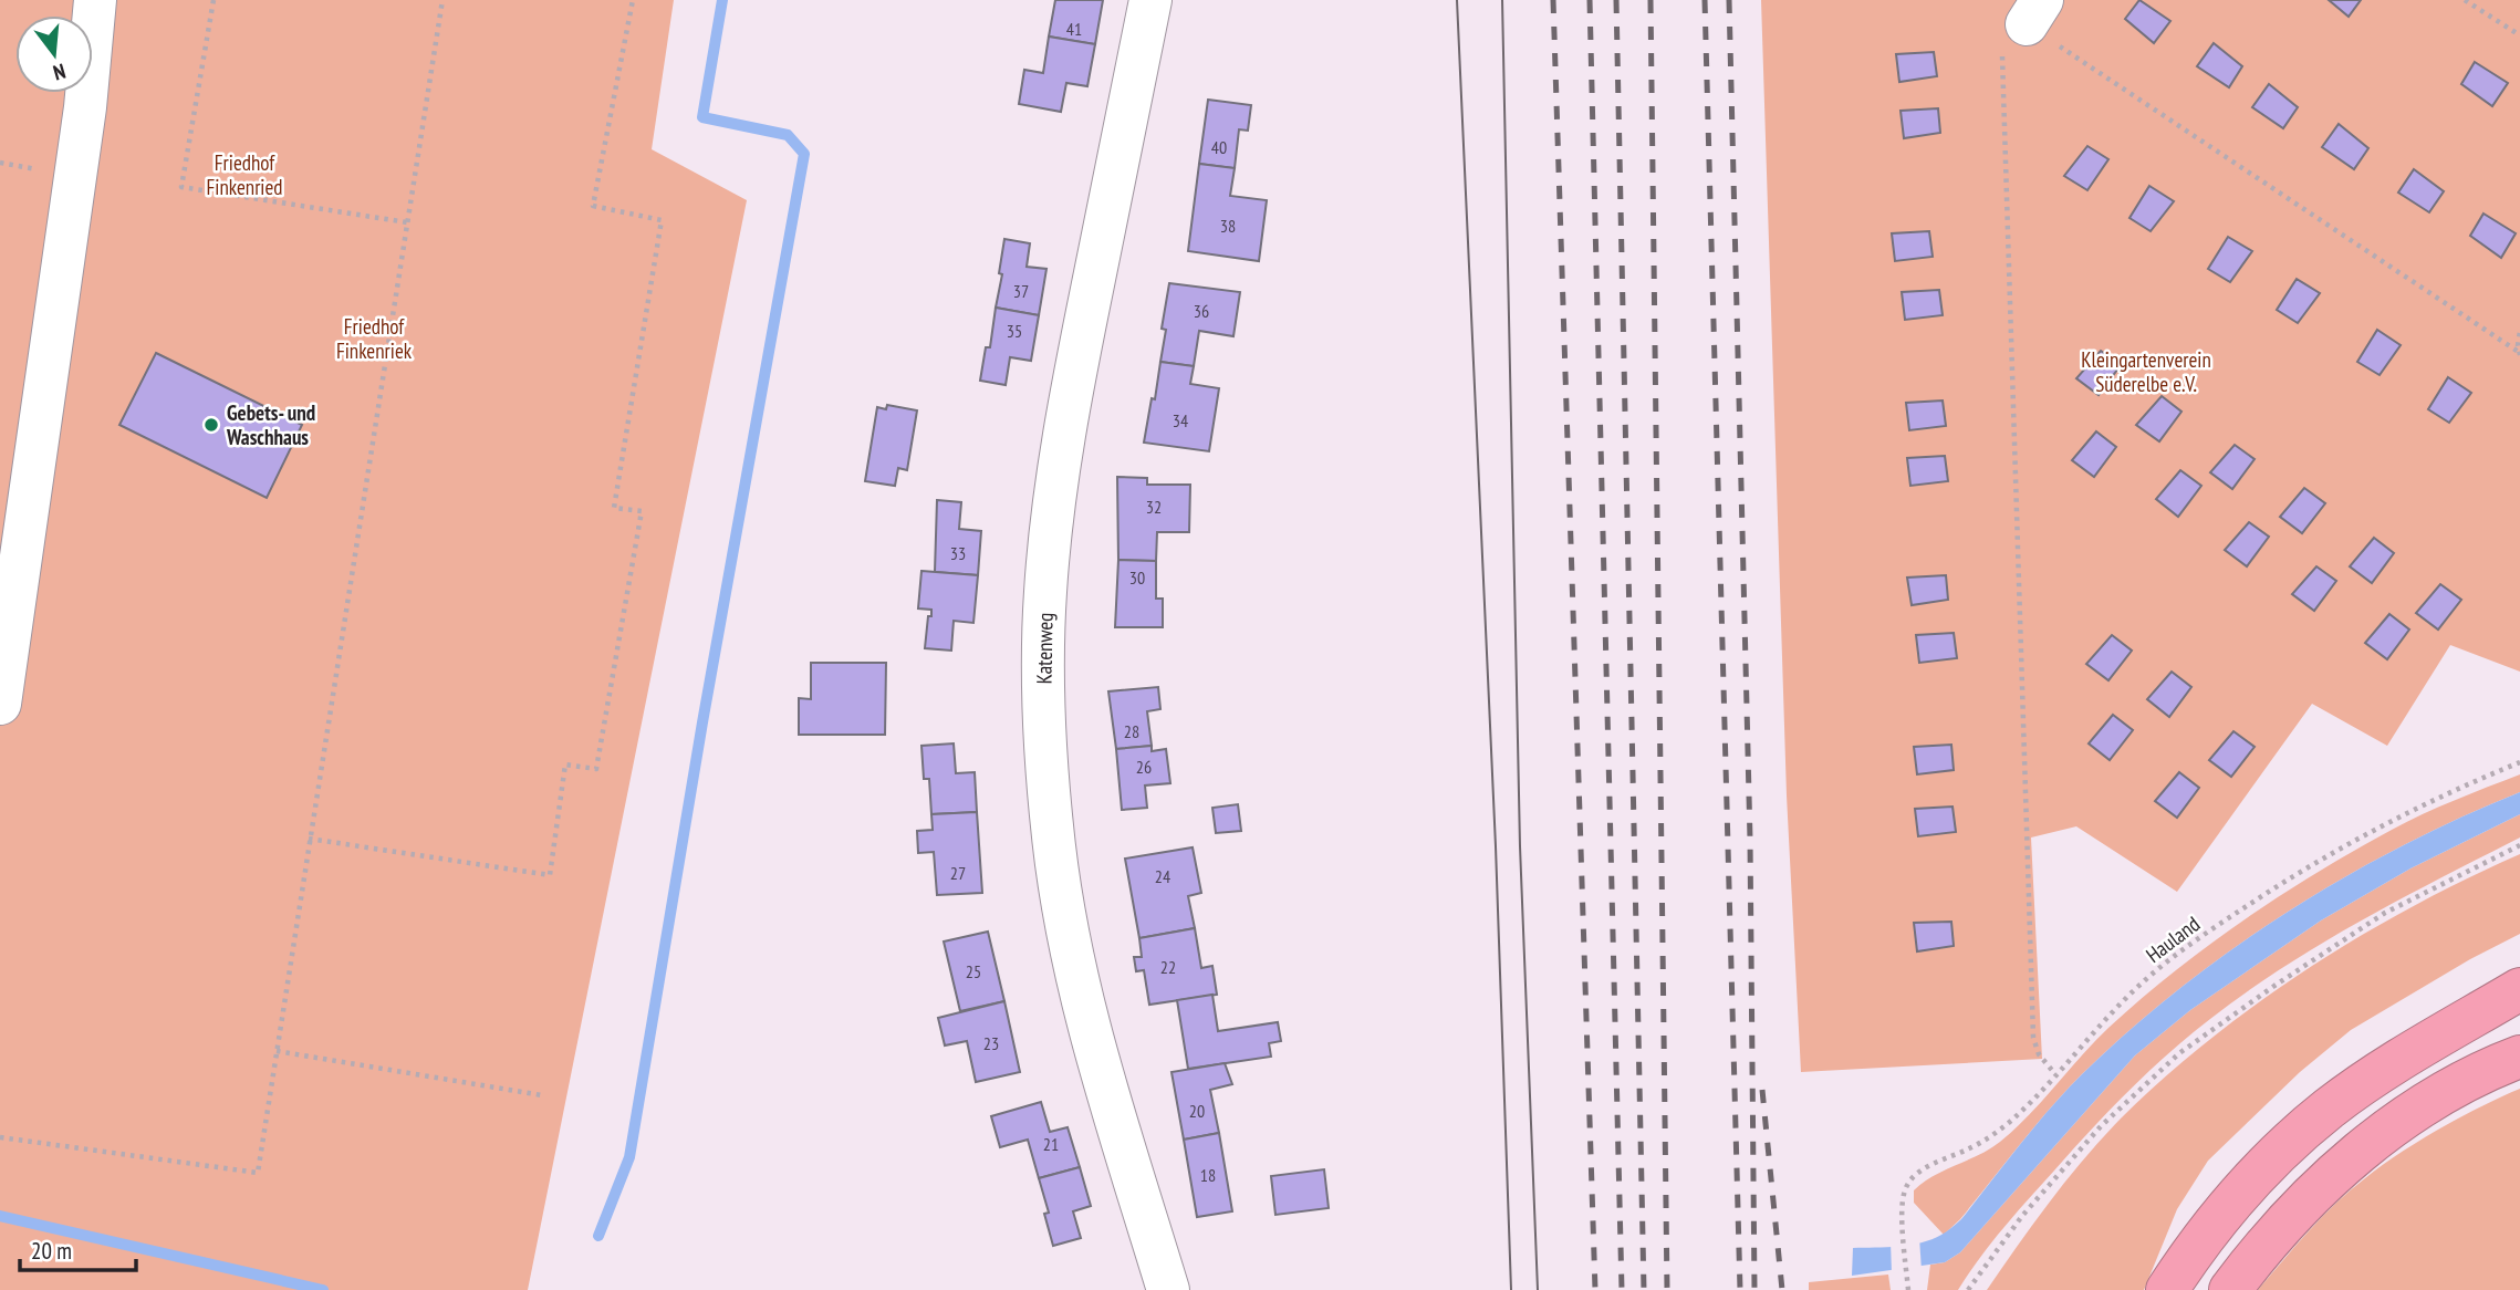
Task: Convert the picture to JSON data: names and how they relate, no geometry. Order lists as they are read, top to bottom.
{
  "streets": {
    "street": ["Katenweg"],
    "path": ["Hauland"]
  },
  "parks": ["Friedhof Finkenried", "Friedhof Finkenriek", "Kleingartenverein Süderelbe e.V."],
  "places": ["Gebets- und Waschhaus"],
  "house_numbers": [
    "41",
    "40",
    "38",
    "37",
    "36",
    "35",
    "34",
    "32",
    "33",
    "30",
    "28",
    "26",
    "27",
    "24",
    "22",
    "25",
    "23",
    "20",
    "21",
    "18"
  ],
  "scale_bar": "20 m",
  "north": "bottom"
}
